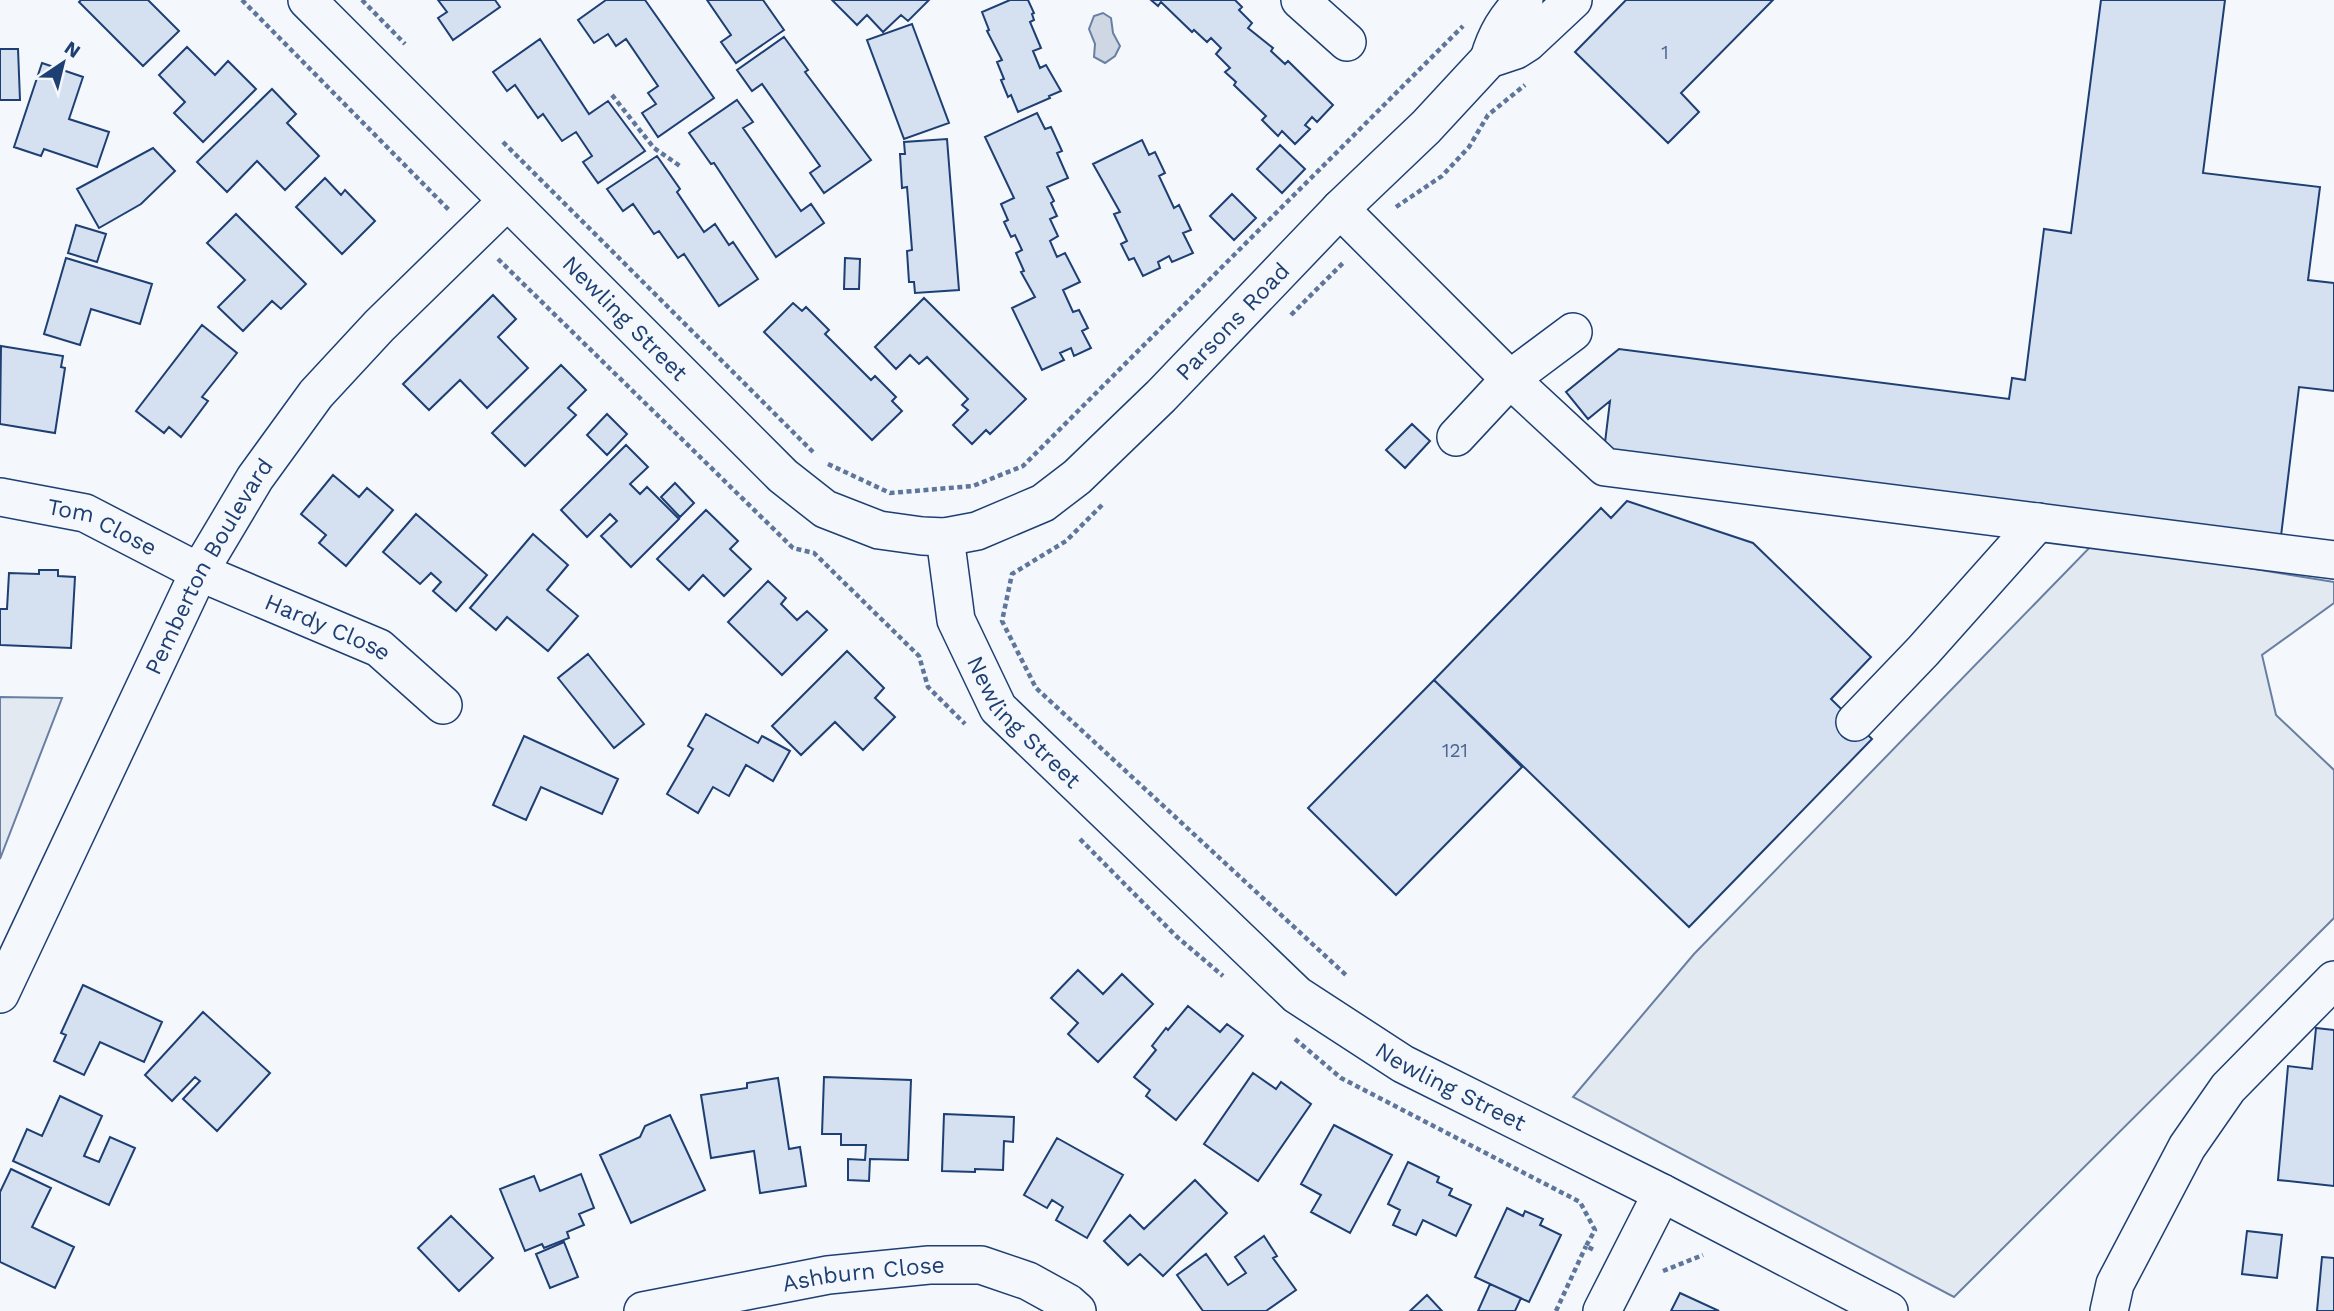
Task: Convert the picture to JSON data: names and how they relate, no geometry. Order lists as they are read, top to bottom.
{
  "streets": {
    "street": [
      "Newling Street",
      "Parsons Road",
      "Tom Close",
      "Pemberton Boulevard",
      "Hardy Close",
      "Ashburn Close"
    ]
  },
  "crossings": [
    ["Newling Street", "Parsons Road"],
    ["Newling Street", "Pemberton Boulevard"],
    ["Tom Close", "Pemberton Boulevard"],
    ["Tom Close", "Hardy Close"],
    ["Pemberton Boulevard", "Hardy Close"]
  ],
  "house_numbers": ["1", "121"],
  "north": "top right"
}
